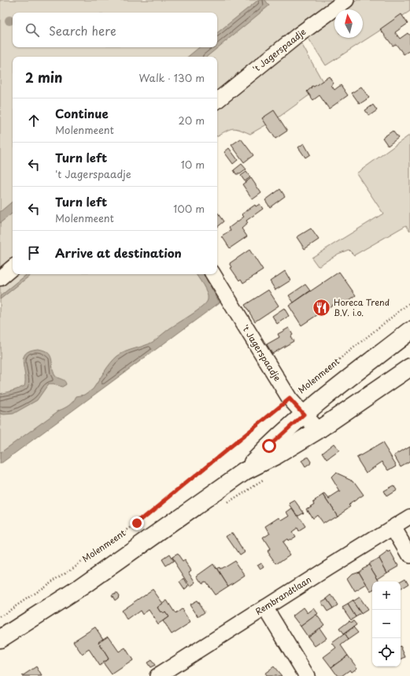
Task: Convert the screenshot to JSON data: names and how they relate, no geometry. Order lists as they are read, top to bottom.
{
  "streets": {
    "street": ["'t Jagerspaadje", "Rembrandtlaan"],
    "path": ["Molenmeent"]
  },
  "crossings": [
    ["'t Jagerspaadje", "Molenmeent"]
  ],
  "places": {
    "restaurant": ["Horeca Trend B.V. i.o."]
  },
  "north": "top",
  "page": {
    "search": "Search here",
    "heading": ["2 min", "Walk · 130 m"],
    "list": [
      ["Continue", "Molenmeent", "20 m"],
      ["Turn left", "'t Jagerspaadje", "10 m"],
      ["Turn left", "Molenmeent", "100 m"],
      "Arrive at destination"
    ],
    "map_buttons": ["+", "−"]
  }
}
